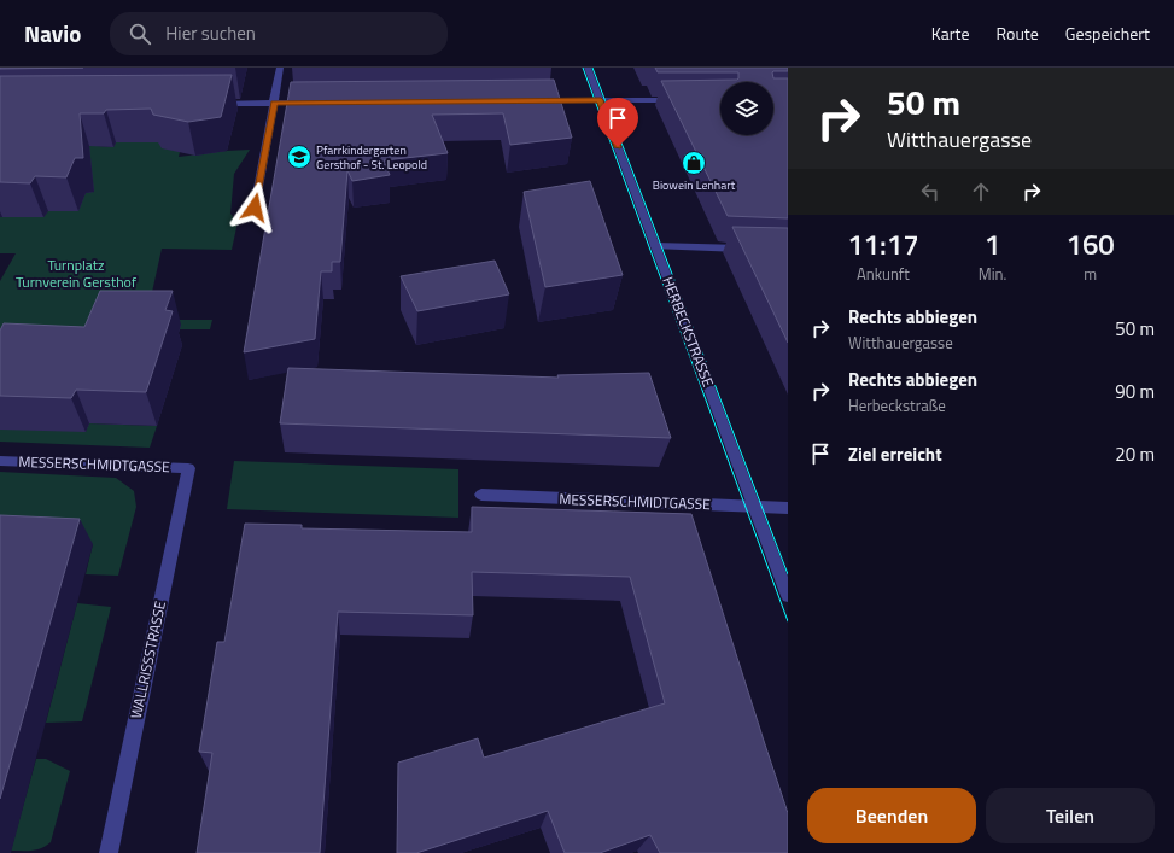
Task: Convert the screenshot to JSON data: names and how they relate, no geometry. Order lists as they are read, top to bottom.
{
  "streets": {
    "street": ["HERBECKSTRASSE", "MESSERSCHMIDTGASSE", "WALLRISSSTRASSE"]
  },
  "crossings": [
    ["HERBECKSTRASSE", "MESSERSCHMIDTGASSE"],
    ["MESSERSCHMIDTGASSE", "WALLRISSSTRASSE"]
  ],
  "parks": ["Turnplatz Turnverein Gersthof"],
  "places": {
    "school or university": ["Pfarrkindergarten Gersthof - St. Leopold"],
    "shop": ["Biowein Lenhart"]
  },
  "page": {
    "header": "Navio",
    "search": "Hier suchen",
    "nav": ["Karte", "Route", "Gespeichert"],
    "turn": ["50 m", "Witthauergasse"],
    "eta": [
      "11:17",
      "Ankunft",
      "1",
      "Min.",
      "160",
      "m"
    ],
    "list": [
      {
        "name": "Rechts abbiegen",
        "note": "Witthauergasse",
        "value": "50 m"
      },
      {
        "name": "Rechts abbiegen",
        "note": "Herbeckstraße",
        "value": "90 m"
      },
      {
        "name": "Ziel erreicht",
        "value": "20 m"
      }
    ],
    "buttons": ["Beenden", "Teilen"]
  }
}
